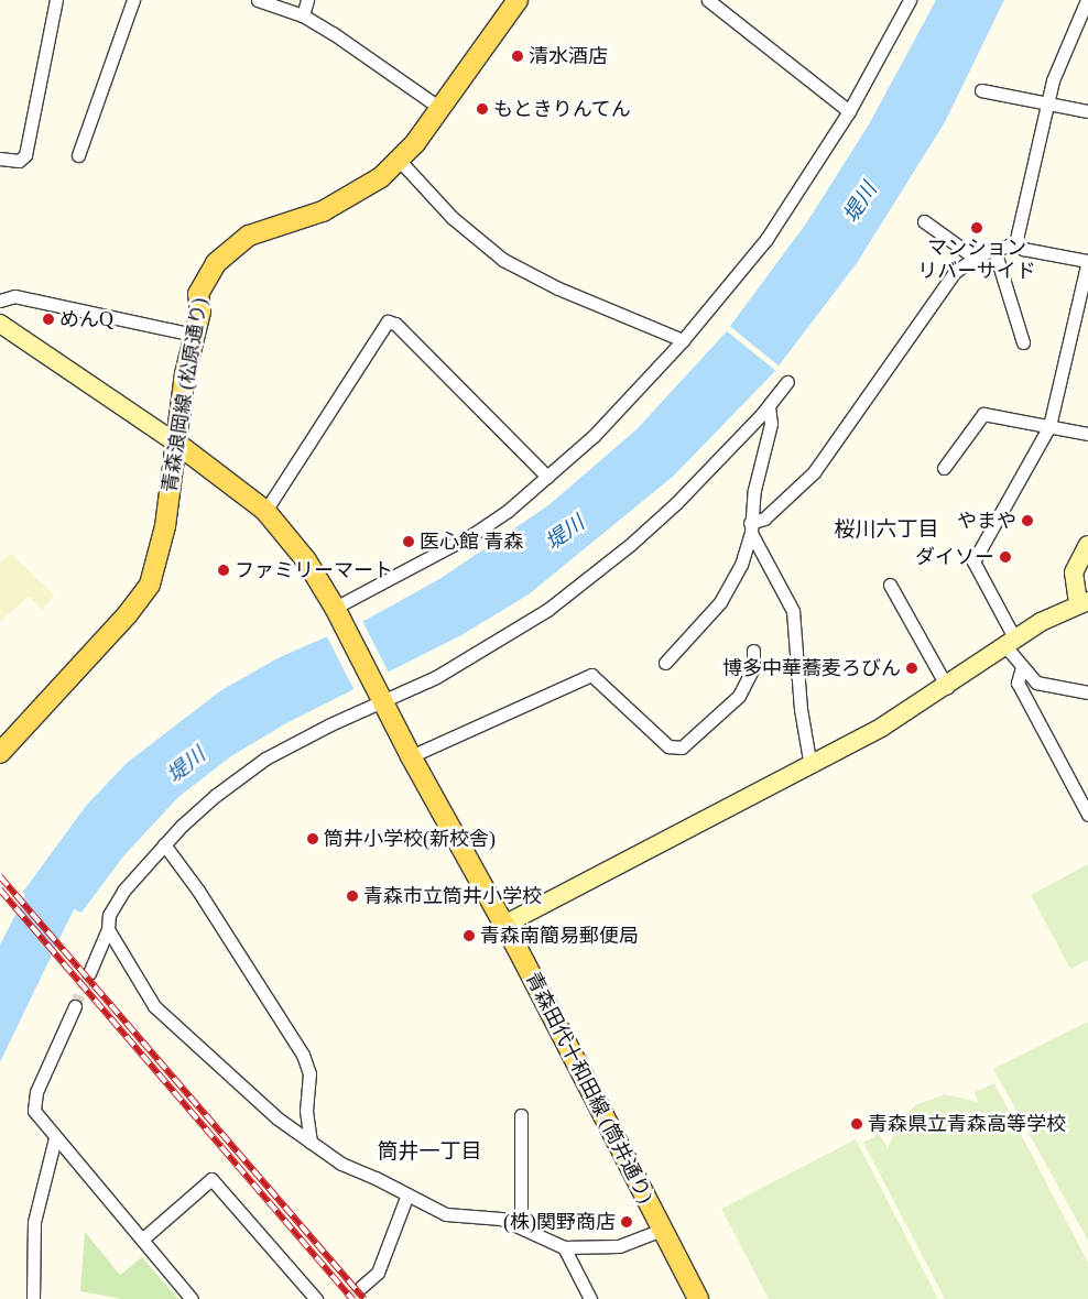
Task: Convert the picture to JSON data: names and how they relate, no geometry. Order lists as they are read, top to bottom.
{
  "streets": {
    "main road": ["青森浪岡線 (松原通り)", "青森田代十和田線 (筒井通り)"]
  },
  "crossings": [
    ["青森浪岡線 (松原通り)", "青森田代十和田線 (筒井通り)"]
  ],
  "districts": ["桜川六丁目", "筒井一丁目"],
  "water": ["堤川"],
  "places": [
    "清水酒店",
    "もときりんてん",
    "マンション リバーサイド",
    "めんQ",
    "やまや",
    "医心館 青森",
    "ダイソー",
    "ファミリーマート",
    "博多中華蕎麦ろびん",
    "筒井小学校(新校舎)",
    "青森市立筒井小学校",
    "青森南簡易郵便局",
    "青森県立青森高等学校",
    "(株)関野商店"
  ]
}
